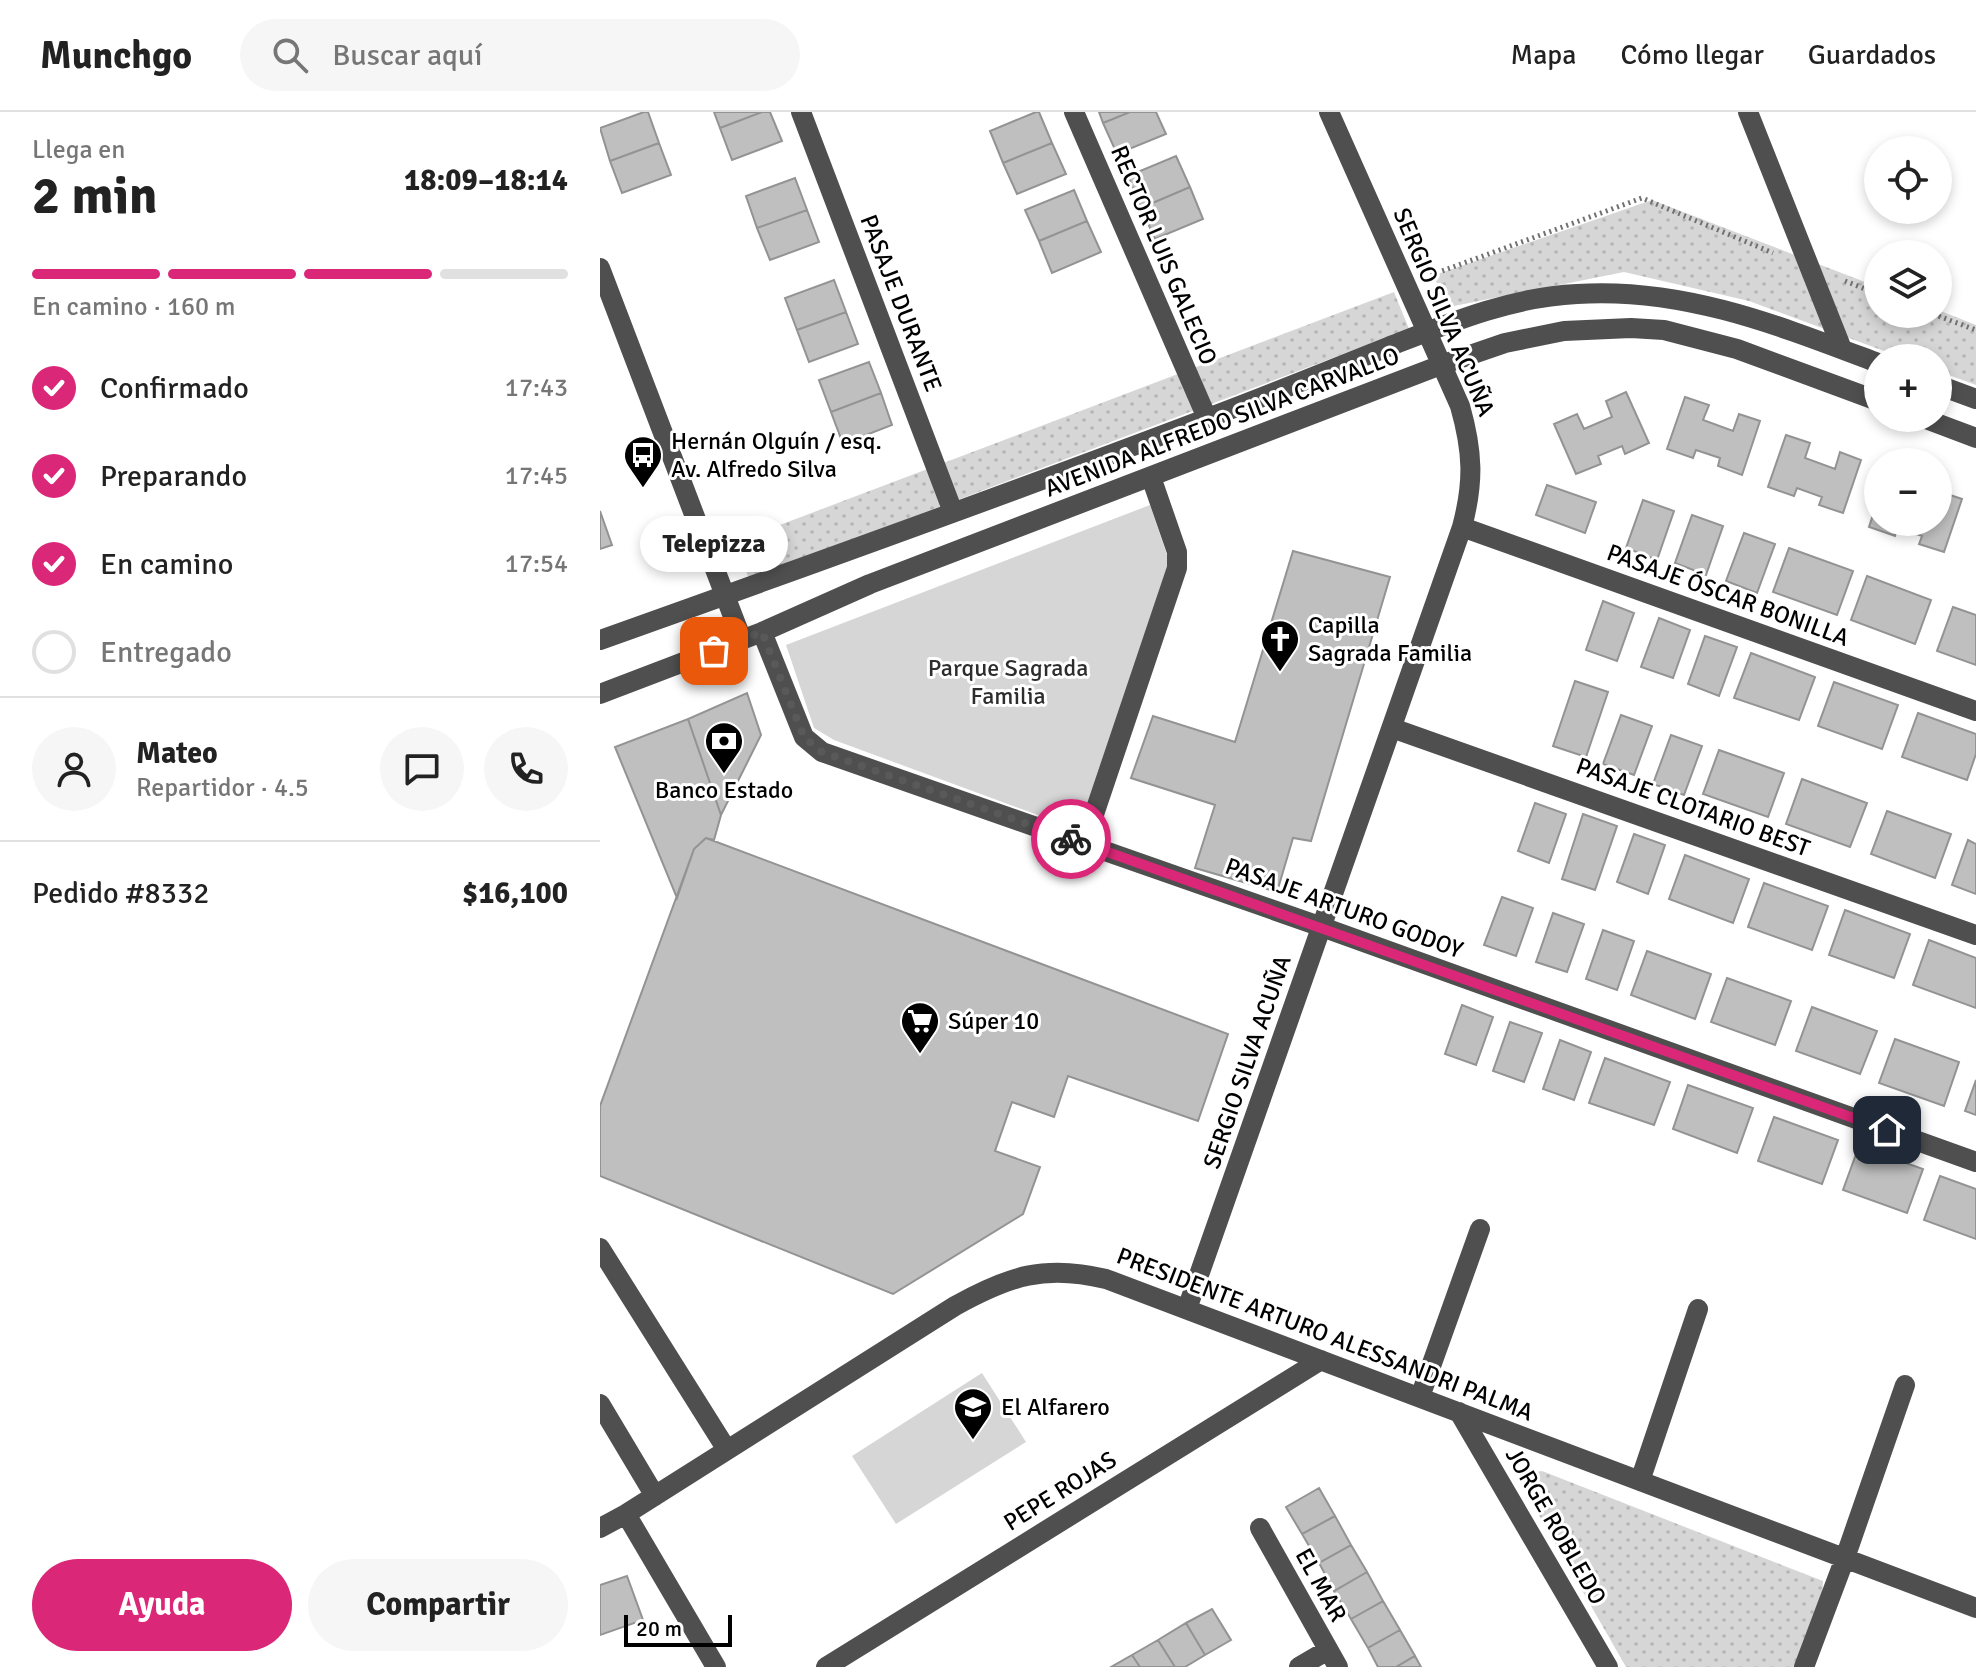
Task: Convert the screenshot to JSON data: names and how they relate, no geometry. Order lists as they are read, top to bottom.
{
  "streets": {
    "street": [
      "RECTOR LUIS GALECIO",
      "PASAJE DURANTE",
      "SERGIO SILVA ACUÑA",
      "AVENIDA ALFREDO SILVA CARVALLO",
      "PASAJE ÓSCAR BONILLA",
      "PASAJE CLOTARIO BEST",
      "PASAJE ARTURO GODOY",
      "PRESIDENTE ARTURO ALESSANDRI PALMA",
      "PEPE ROJAS",
      "JORGE ROBLEDO",
      "EL MAR"
    ]
  },
  "crossings": [
    ["RECTOR LUIS GALECIO", "AVENIDA ALFREDO SILVA CARVALLO"],
    ["PASAJE DURANTE", "AVENIDA ALFREDO SILVA CARVALLO"],
    ["SERGIO SILVA ACUÑA", "AVENIDA ALFREDO SILVA CARVALLO"],
    ["SERGIO SILVA ACUÑA", "PASAJE ÓSCAR BONILLA"],
    ["SERGIO SILVA ACUÑA", "PASAJE CLOTARIO BEST"],
    ["SERGIO SILVA ACUÑA", "PASAJE ARTURO GODOY"],
    ["SERGIO SILVA ACUÑA", "PRESIDENTE ARTURO ALESSANDRI PALMA"],
    ["AVENIDA ALFREDO SILVA CARVALLO", "PASAJE ARTURO GODOY"],
    ["PRESIDENTE ARTURO ALESSANDRI PALMA", "PEPE ROJAS"],
    ["PRESIDENTE ARTURO ALESSANDRI PALMA", "JORGE ROBLEDO"]
  ],
  "parks": ["Parque Sagrada Familia"],
  "places": {
    "bus stop": ["Hernán Olguín / esq. Av. Alfredo Silva"],
    "other": ["Telepizza"],
    "church": ["Capilla Sagrada Familia"],
    "bank": ["Banco Estado"],
    "supermarket": ["Súper 10"],
    "school or university": ["El Alfarero"]
  },
  "scale_bar": "20 m",
  "page": {
    "header": "Munchgo",
    "search": "Buscar aquí",
    "nav": ["Mapa", "Cómo llegar", "Guardados"],
    "heading": ["2 min", "Llega en", "18:09–18:14"],
    "panel": [
      "Mateo",
      "Repartidor · 4.5",
      "Pedido #8332",
      "$16,100"
    ],
    "map_buttons": ["+", "−"],
    "bar": "En camino · 160 m",
    "list": [
      ["Confirmado", "17:43"],
      ["Preparando", "17:45"],
      ["En camino", "17:54"],
      "Entregado"
    ],
    "bubble": "Telepizza",
    "buttons": ["Ayuda", "Compartir"],
    "scale": "20 m"
  }
}
